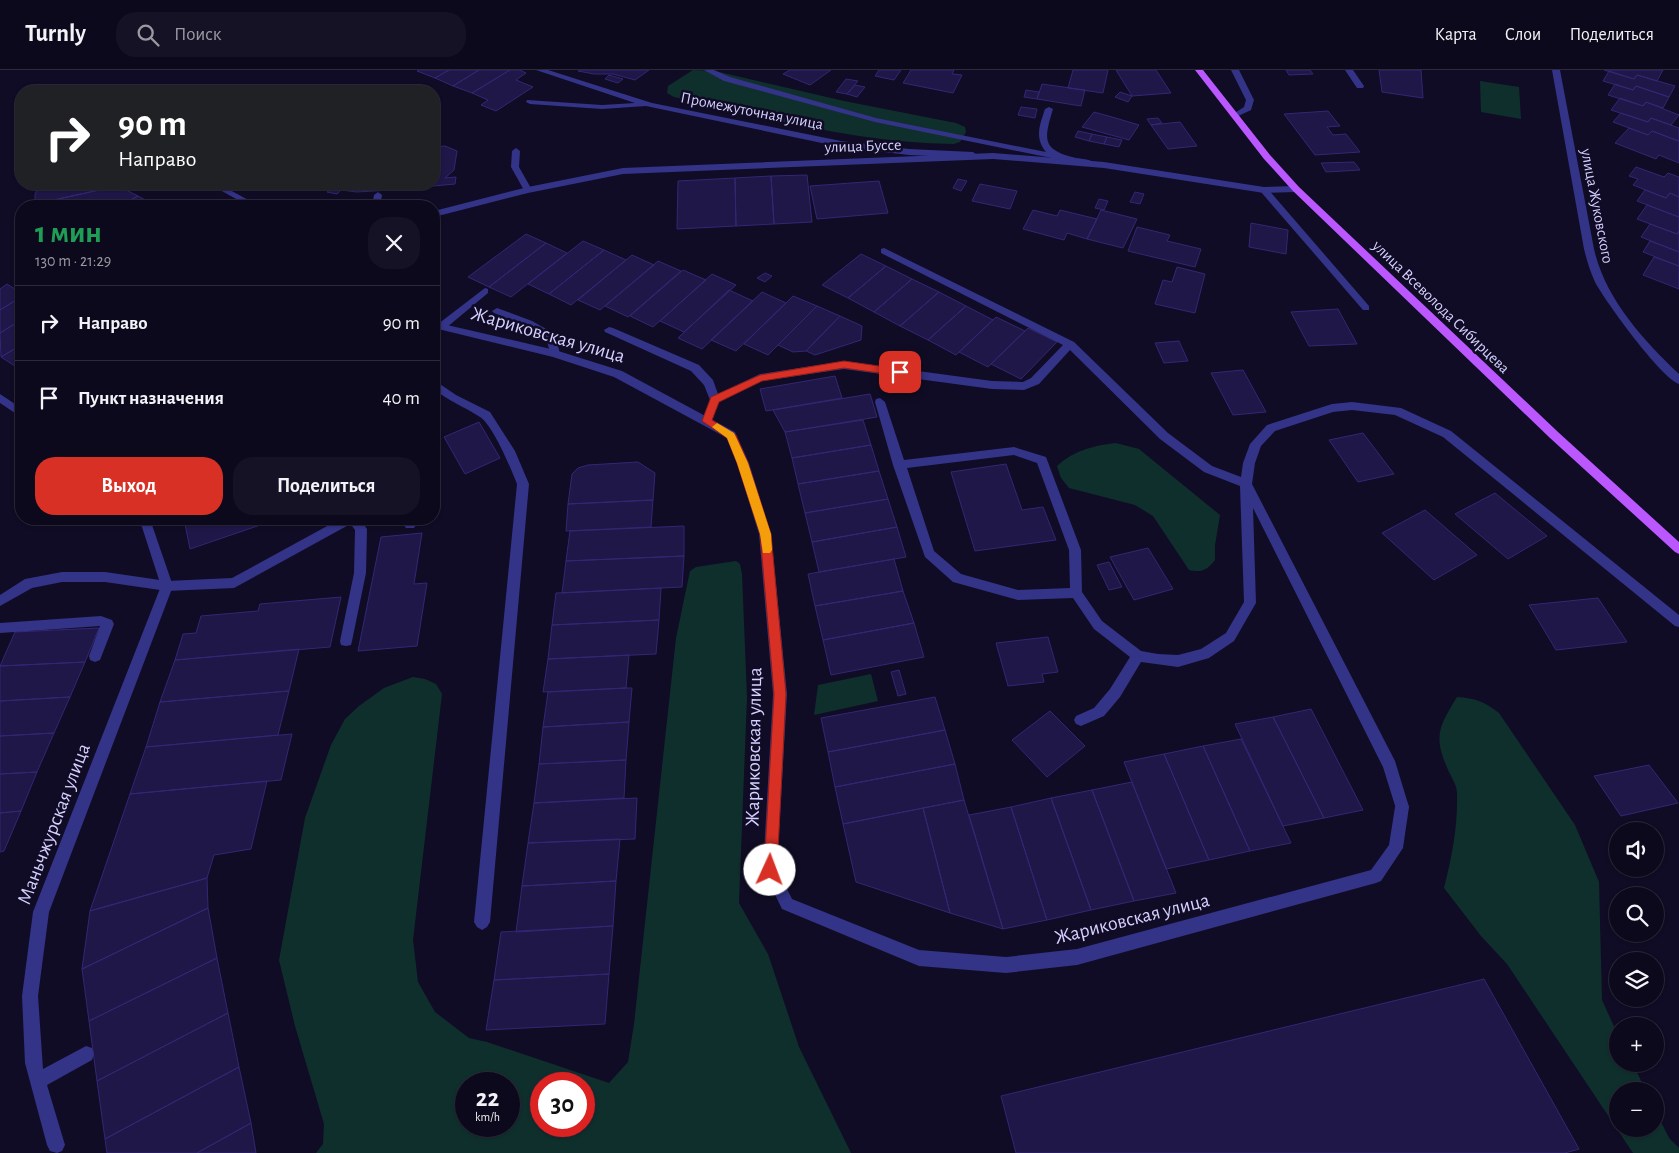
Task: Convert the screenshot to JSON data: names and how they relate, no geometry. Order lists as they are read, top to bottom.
{
  "streets": {
    "main road": ["улица Всеволода Сибирцева"],
    "street": [
      "Промежуточная улица",
      "улица Буссе",
      "улица Жуковского",
      "Жариковская улица",
      "Маньчжурская улица"
    ]
  },
  "crossings": [
    ["Промежуточная улица", "улица Буссе"],
    ["улица Буссе", "улица Всеволода Сибирцева"]
  ],
  "page": {
    "header": "Turnly",
    "search": "Поиск",
    "nav": ["Карта", "Слои", "Поделиться"],
    "turn": ["90 m", "Направо"],
    "heading": ["1 мин", "130 m · 21:29"],
    "list": [
      {
        "name": "Направо",
        "value": "90 m"
      },
      {
        "name": "Пункт назначения",
        "value": "40 m"
      }
    ],
    "buttons": ["Выход", "Поделиться"],
    "map_buttons": ["+", "−"],
    "speed": "22 km/h",
    "limit": "30"
  }
}
